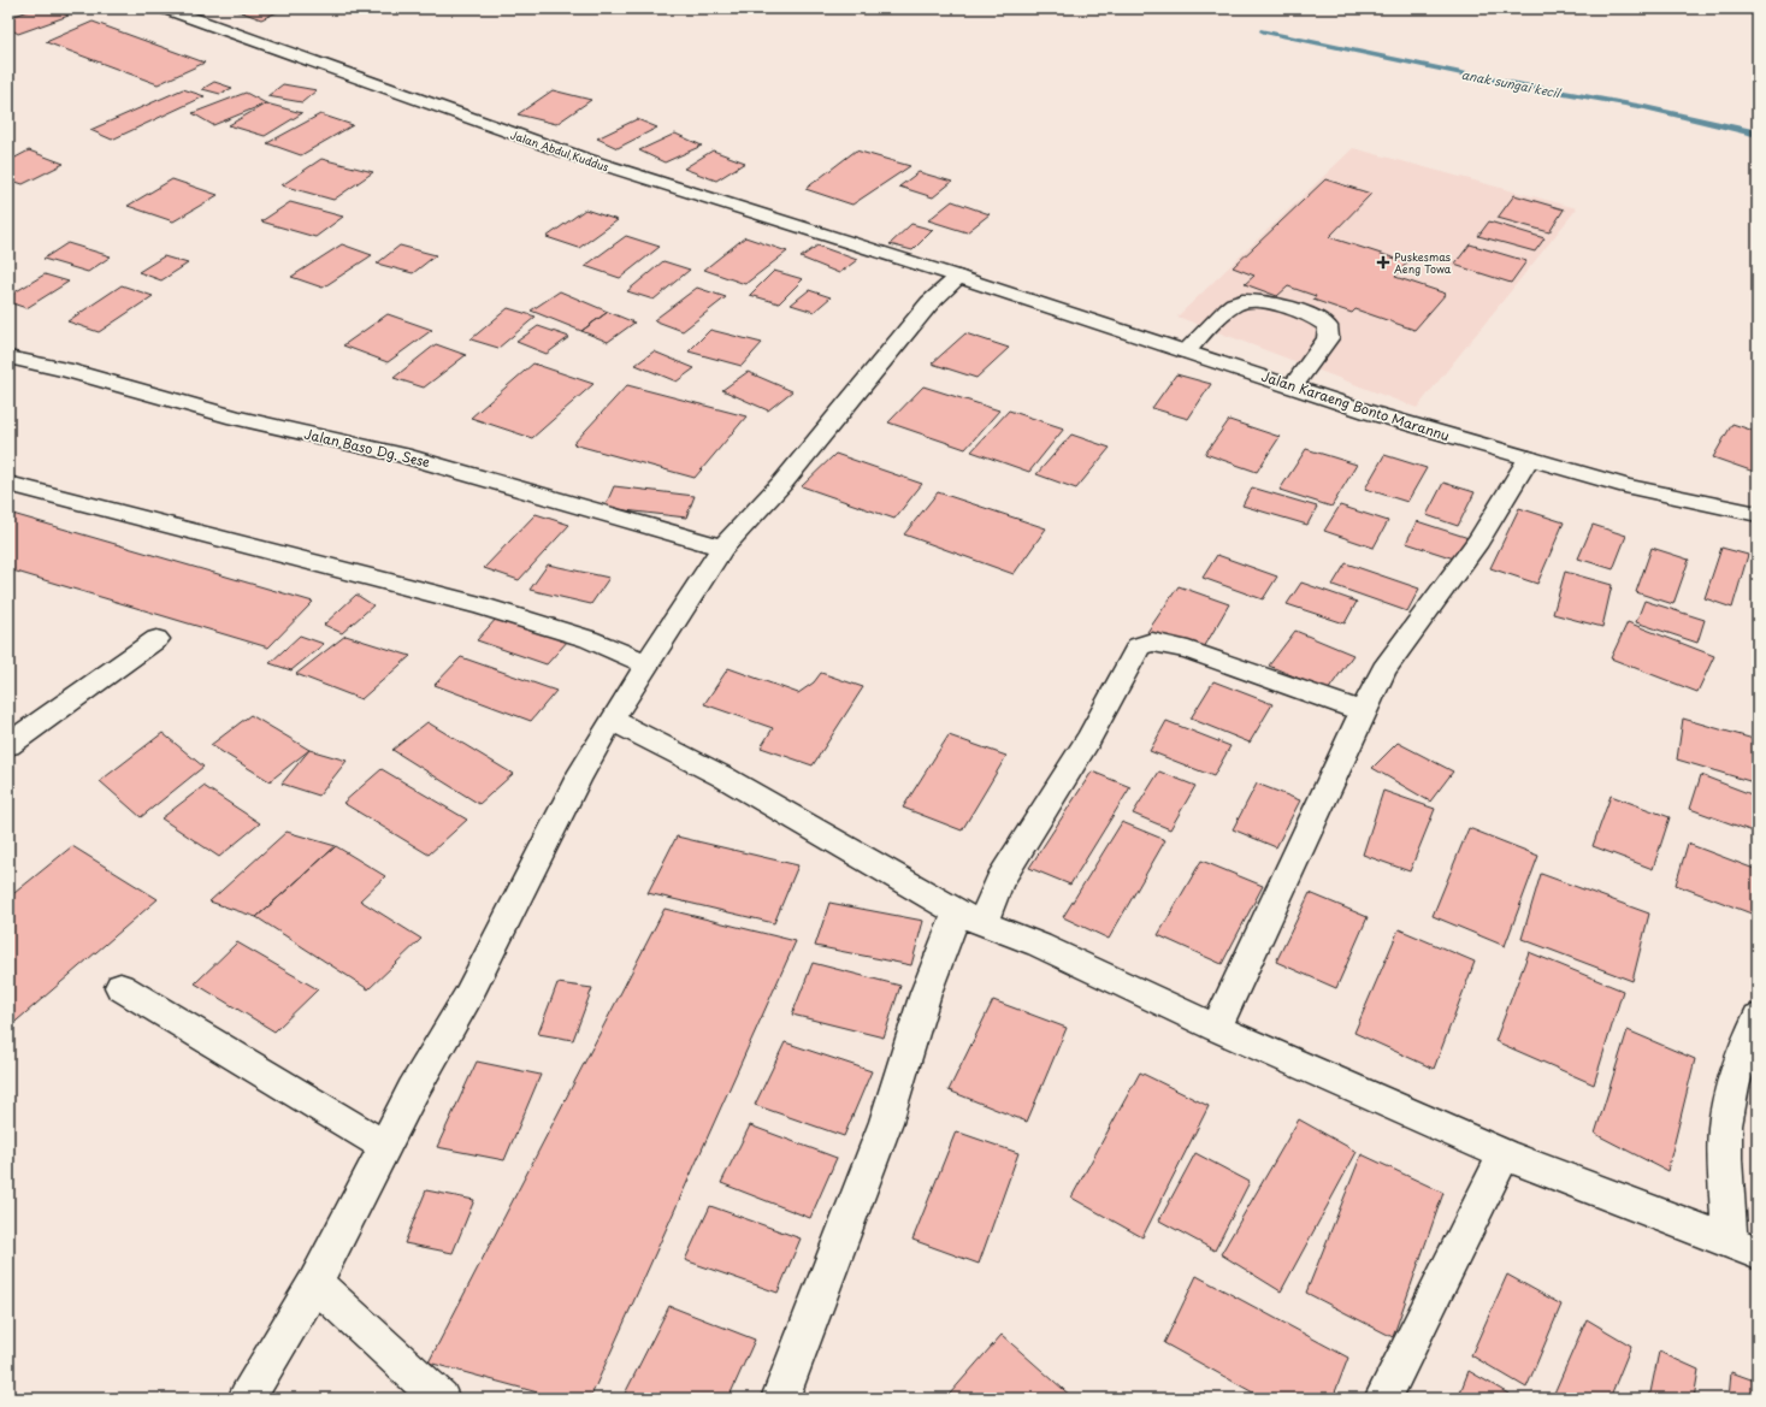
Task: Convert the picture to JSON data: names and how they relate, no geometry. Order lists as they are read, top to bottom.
{
  "streets": {
    "street": ["Jalan Abdul Kuddus", "Jalan Karaeng Bonto Marannu", "Jalan Baso Dg. Sese"]
  },
  "crossings": [
    ["Jalan Abdul Kuddus", "Jalan Karaeng Bonto Marannu"]
  ],
  "water": ["anak sungai kecil"],
  "places": {
    "health": ["Puskesmas Aeng Towa"]
  }
}
